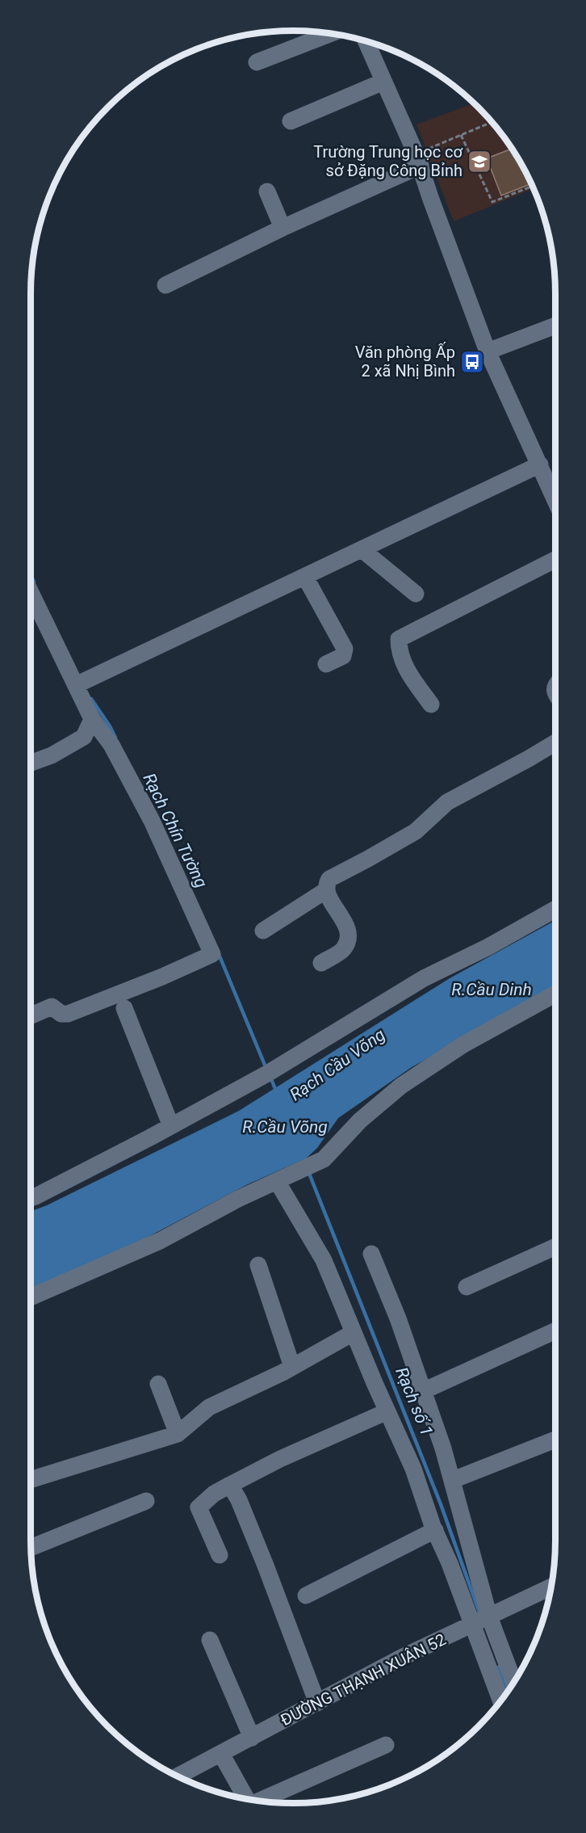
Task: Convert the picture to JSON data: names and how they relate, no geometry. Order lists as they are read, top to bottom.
{
  "streets": {
    "street": ["ĐƯỜNG THẠNH XUÂN 52"]
  },
  "water": [
    "Rạch Chín Tường",
    "R.Cầu Dinh",
    "Rạch Cầu Võng",
    "R.Cầu Võng",
    "Rạch số 1"
  ],
  "places": {
    "school or university": ["Trường Trung học cơ sở Đặng Công Bỉnh"],
    "bus stop": ["Văn phòng Ấp 2 xã Nhị Bình"]
  }
}
